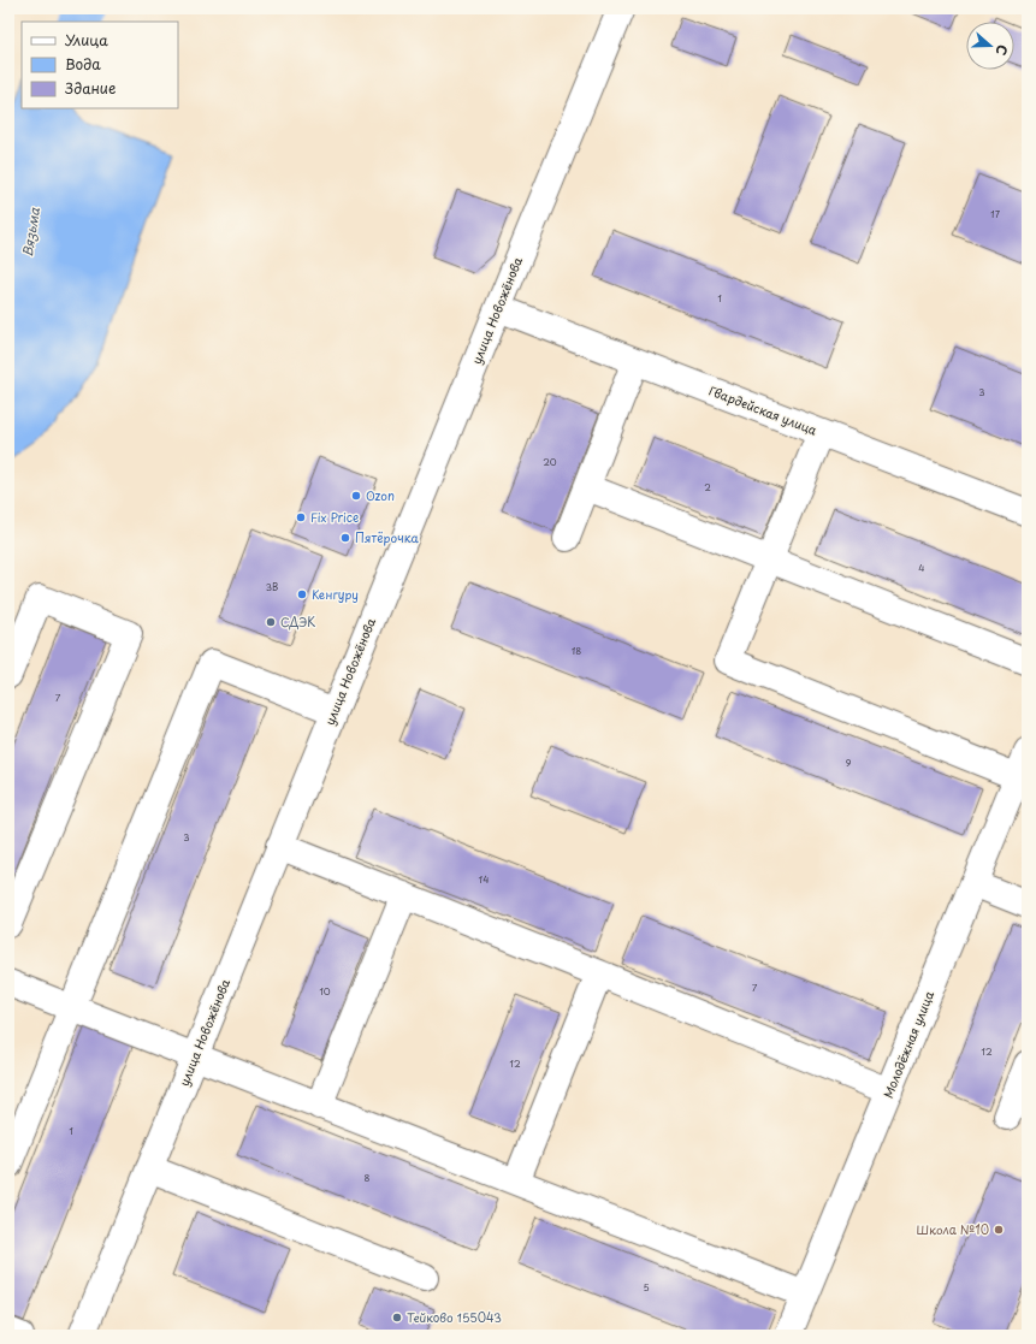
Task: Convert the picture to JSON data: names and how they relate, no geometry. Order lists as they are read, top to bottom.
{
  "streets": {
    "street": ["улица Новожёнова", "Гвардейская улица", "Молодёжная улица"]
  },
  "crossings": [
    ["улица Новожёнова", "Гвардейская улица"]
  ],
  "water": ["Вязьма"],
  "places": [
    "Ozon",
    "Fix Price",
    "Пятёрочка",
    "Кенгуру",
    "СДЭК",
    "Школа №10",
    "Тейково 155043"
  ],
  "house_numbers": [
    "17",
    "1",
    "3",
    "20",
    "2",
    "4",
    "3В",
    "18",
    "7",
    "9",
    "3",
    "14",
    "7",
    "10",
    "12",
    "12",
    "1",
    "8",
    "5"
  ],
  "legend": ["Улица", "Вода", "Здание"],
  "north": "right"
}
